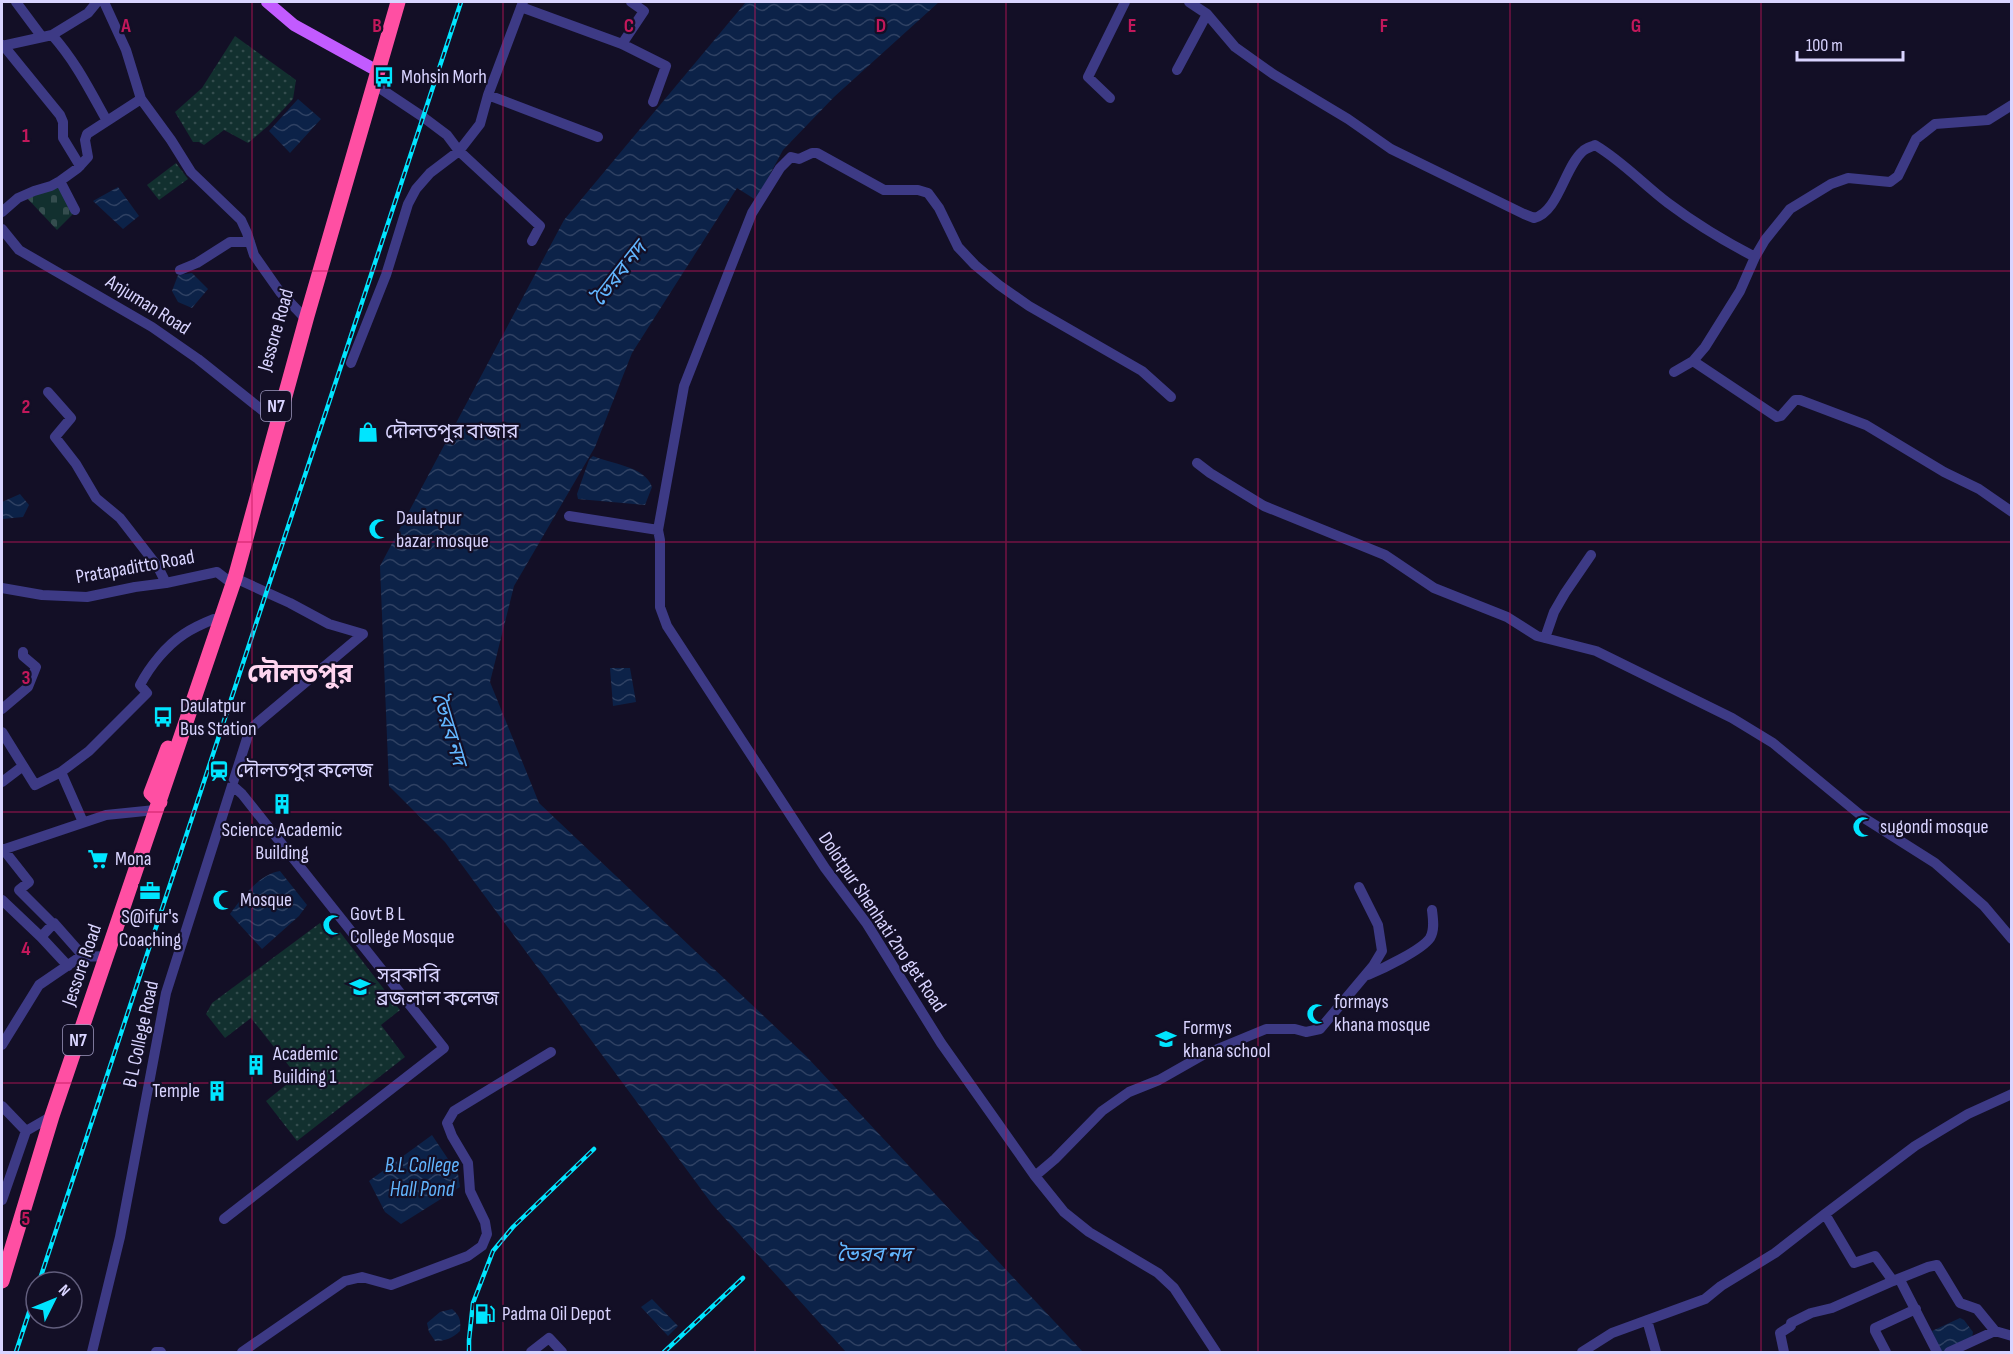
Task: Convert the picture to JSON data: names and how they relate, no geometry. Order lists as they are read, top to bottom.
{
  "streets": {
    "highway": ["Jessore Road", "N7"],
    "street": [
      "Anjuman Road",
      "Pratapaditto Road",
      "Dolotpur Shenhati 2no get Road",
      "B L College Road"
    ]
  },
  "crossings": [
    ["Anjuman Road", "Jessore Road"],
    ["Jessore Road", "Pratapaditto Road"],
    ["Jessore Road", "B L College Road"],
    ["Pratapaditto Road", "B L College Road"]
  ],
  "districts": ["দৌলতপুর"],
  "water": ["ভৈরব নদ", "B.L College Hall Pond"],
  "places": {
    "bus stop": ["Mohsin Morh", "Daulatpur Bus Station"],
    "shop": ["দৌলতপুর বাজার"],
    "mosque": [
      "Daulatpur bazar mosque",
      "sugondi mosque",
      "Mosque",
      "Govt B L College Mosque",
      "formays khana mosque"
    ],
    "station": ["দৌলতপুর কলেজ"],
    "building": ["Science Academic Building", "Academic Building 1", "Temple"],
    "supermarket": ["Mona"],
    "office": ["S@ifur's Coaching"],
    "school or university": ["সরকারি ব্রজলাল কলেজ", "Formys khana school"],
    "fuel station": ["Padma Oil Depot"]
  },
  "scale_bar": "100 m",
  "north": "top right",
  "grid": {
    "columns": [
      "A",
      "B",
      "C",
      "D",
      "E",
      "F",
      "G"
    ],
    "rows": [
      "1",
      "2",
      "3",
      "4",
      "5"
    ]
  }
}
